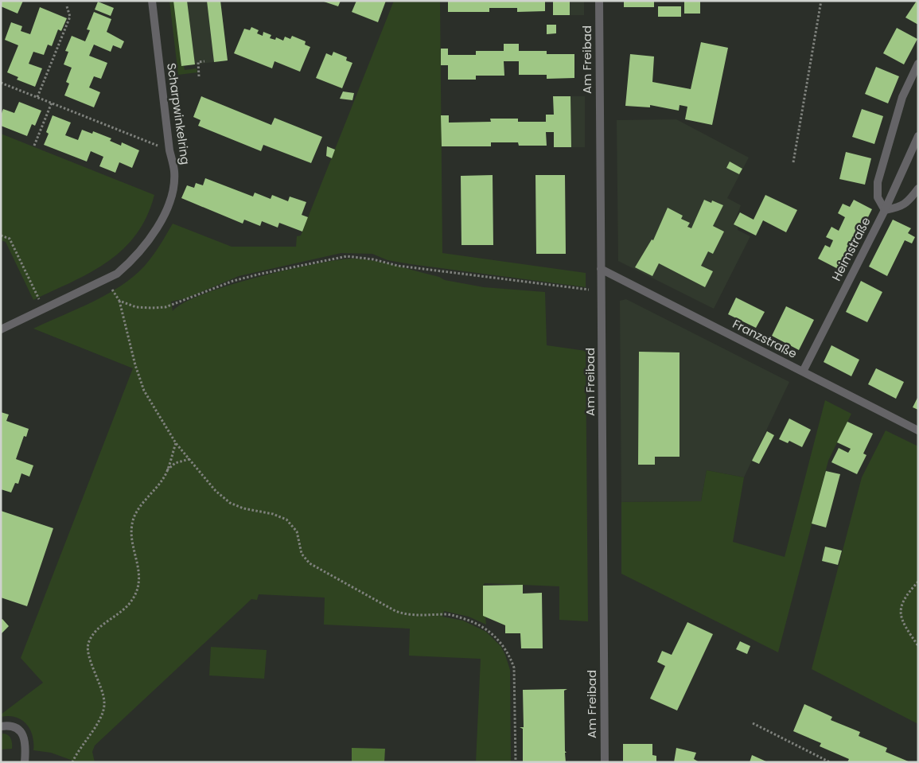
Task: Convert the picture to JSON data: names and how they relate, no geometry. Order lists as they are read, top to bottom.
{
  "streets": {
    "street": [
      "Am Freibad",
      "Scharpwinkelring",
      "Heimstraße",
      "Franzstraße"
    ]
  },
  "crossings": [
    ["Am Freibad", "Franzstraße"],
    ["Heimstraße", "Franzstraße"]
  ]
}
